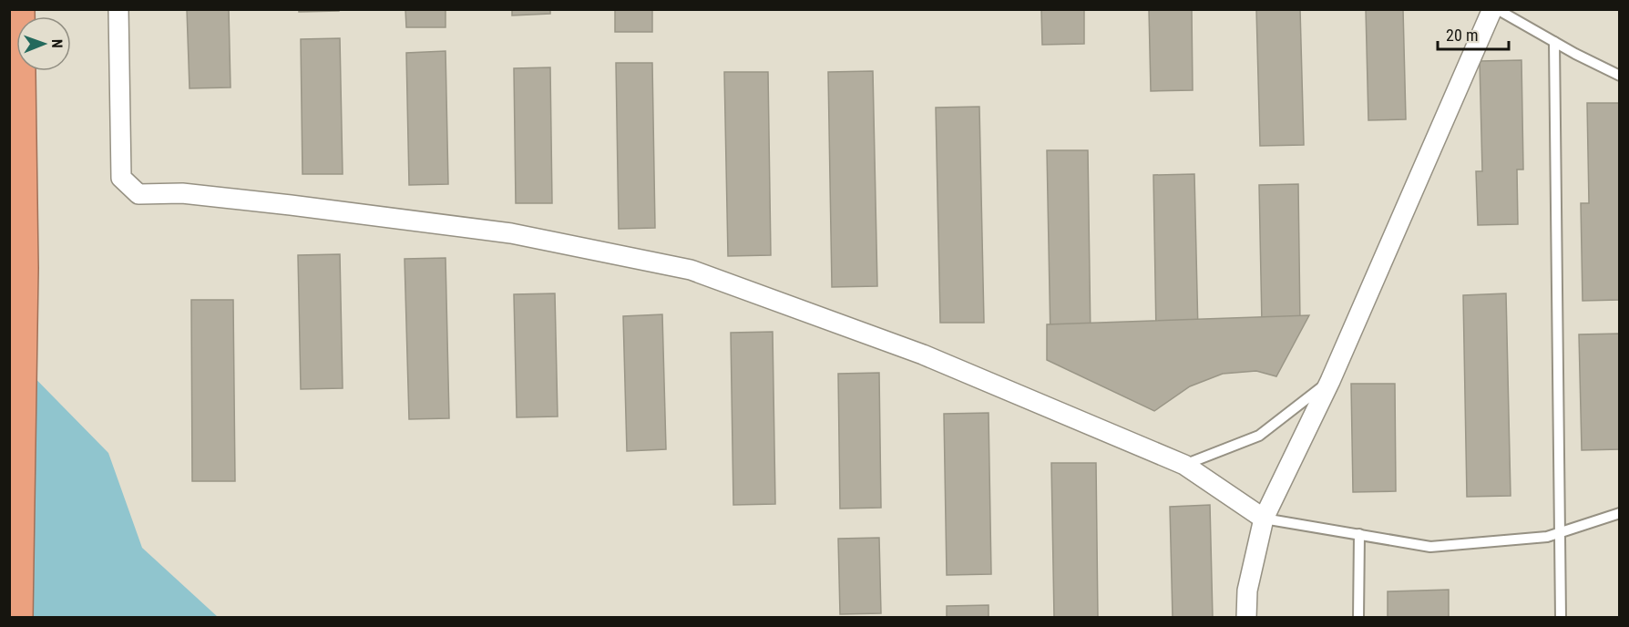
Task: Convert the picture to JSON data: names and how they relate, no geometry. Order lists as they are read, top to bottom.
{
  "scale_bar": "20 m",
  "north": "right"
}
